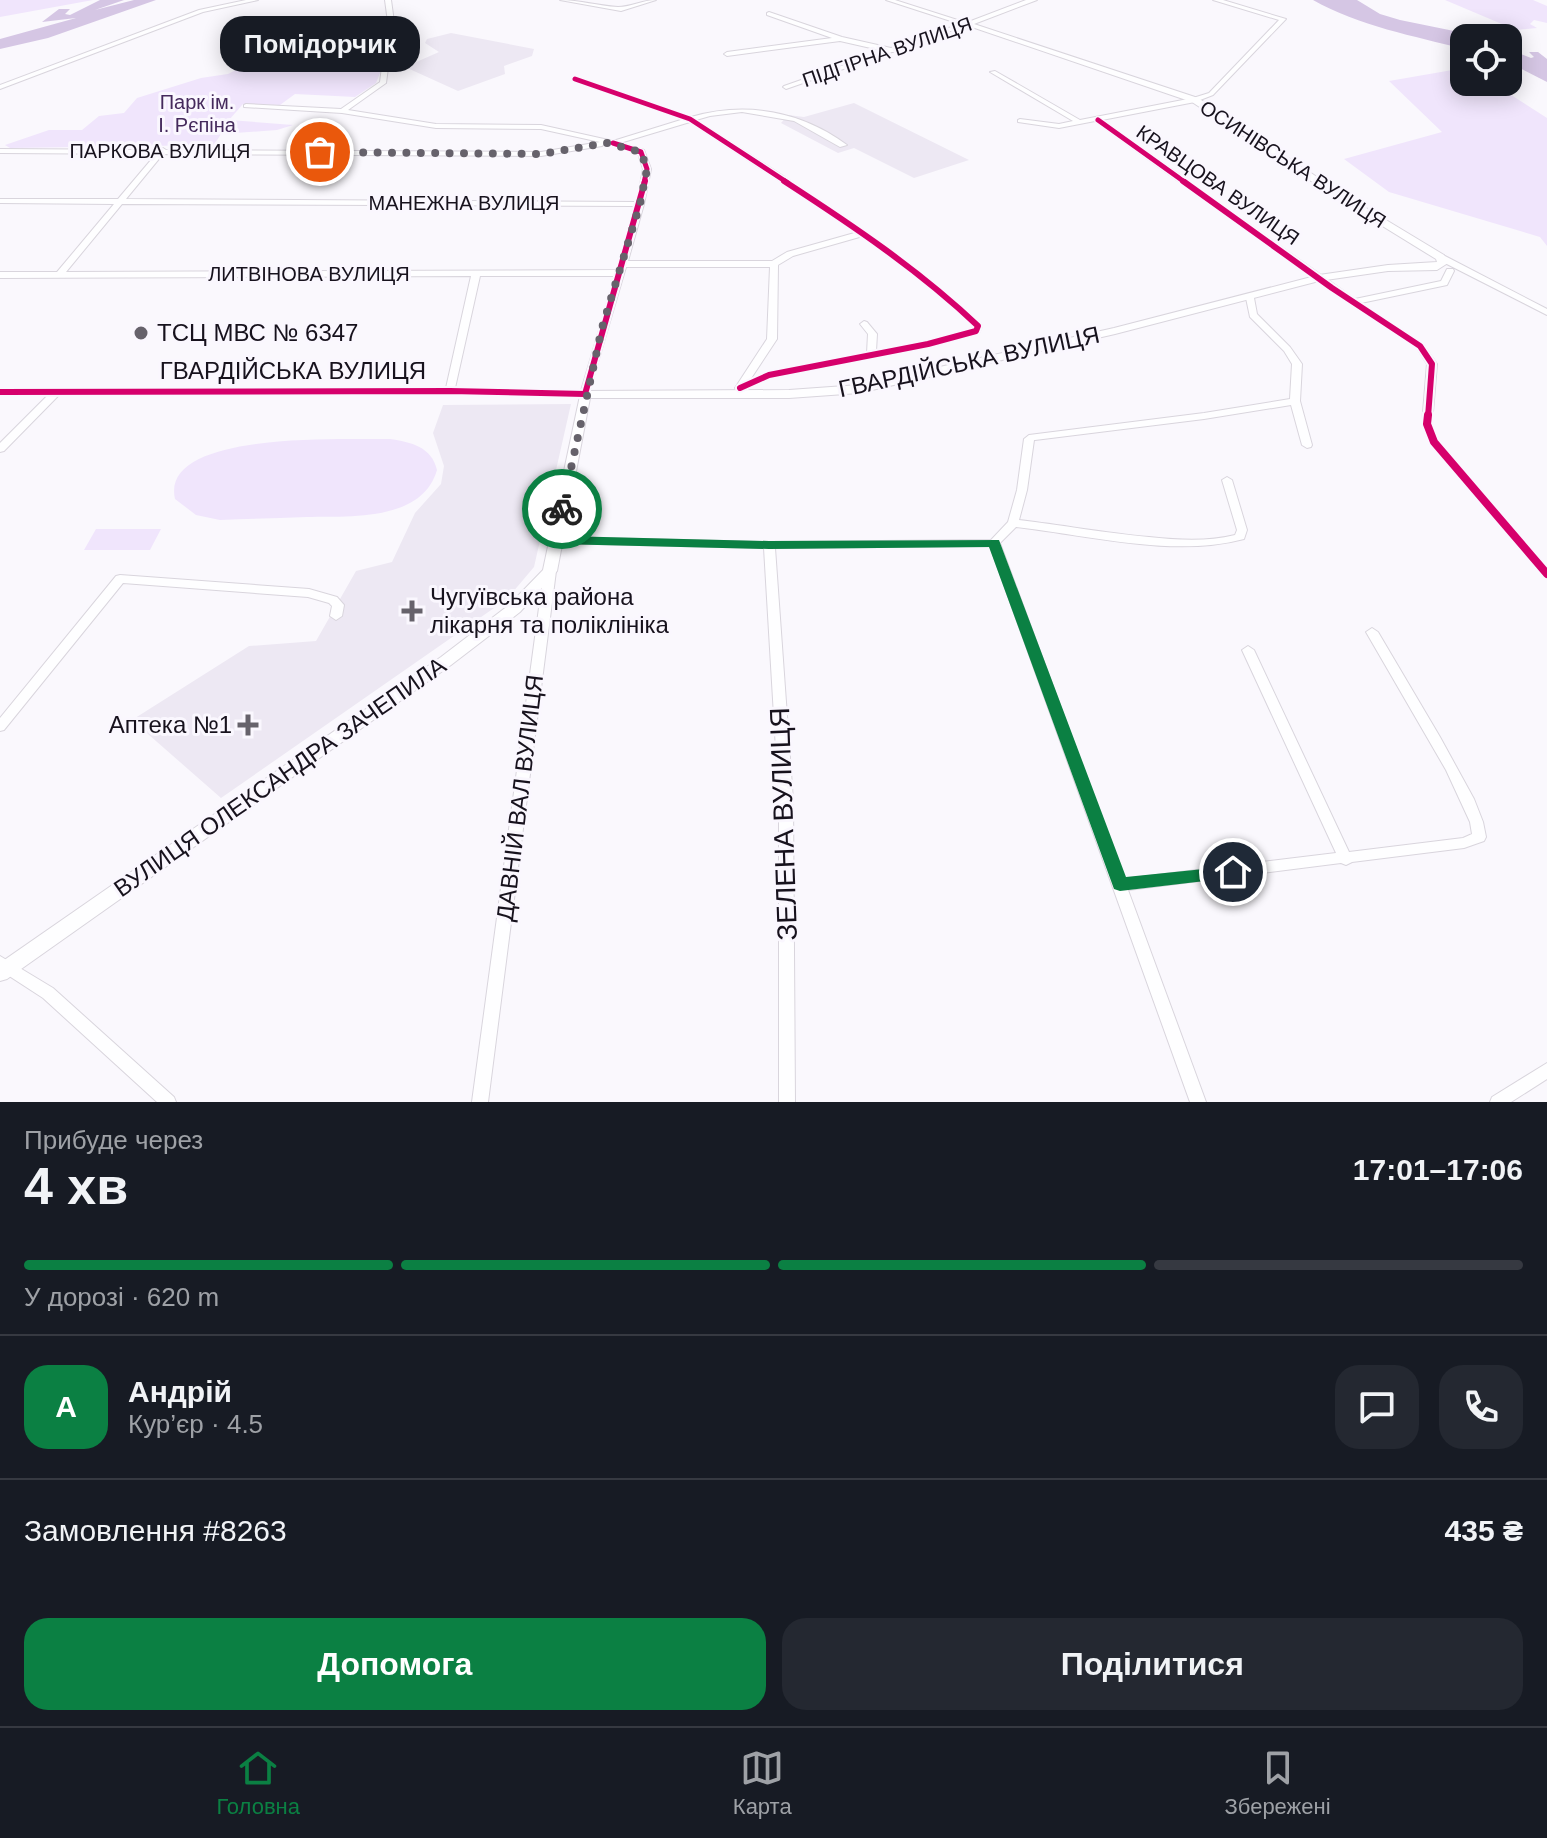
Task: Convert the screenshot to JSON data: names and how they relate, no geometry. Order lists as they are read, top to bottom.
{
  "streets": {
    "main road": [
      "ПІДГІРНА ВУЛИЦЯ",
      "ОСИНІВСЬКА ВУЛИЦЯ",
      "ГВАРДІЙСЬКА ВУЛИЦЯ",
      "ВУЛИЦЯ ОЛЕКСАНДРА ЗАЧЕПИЛА",
      "ДАВНІЙ ВАЛ ВУЛИЦЯ"
    ],
    "street": [
      "ПАРКОВА ВУЛИЦЯ",
      "КРАВЦОВА ВУЛИЦЯ",
      "МАНЕЖНА ВУЛИЦЯ",
      "ЛИТВІНОВА ВУЛИЦЯ",
      "ЗЕЛЕНА ВУЛИЦЯ"
    ]
  },
  "crossings": [
    ["ПІДГІРНА ВУЛИЦЯ", "ОСИНІВСЬКА ВУЛИЦЯ"],
    ["ПАРКОВА ВУЛИЦЯ", "ДАВНІЙ ВАЛ ВУЛИЦЯ"],
    ["КРАВЦОВА ВУЛИЦЯ", "ГВАРДІЙСЬКА ВУЛИЦЯ"],
    ["МАНЕЖНА ВУЛИЦЯ", "ДАВНІЙ ВАЛ ВУЛИЦЯ"],
    ["ЛИТВІНОВА ВУЛИЦЯ", "ДАВНІЙ ВАЛ ВУЛИЦЯ"],
    ["ГВАРДІЙСЬКА ВУЛИЦЯ", "ДАВНІЙ ВАЛ ВУЛИЦЯ"],
    ["ВУЛИЦЯ ОЛЕКСАНДРА ЗАЧЕПИЛА", "ДАВНІЙ ВАЛ ВУЛИЦЯ"]
  ],
  "parks": ["Парк ім. І. Рєпіна"],
  "places": {
    "other": ["Помідорчик", "ТСЦ МВС № 6347"],
    "health": ["Чугуївська района лікарня та поліклініка", "Аптека №1"]
  },
  "page": {
    "bubble": "Помідорчик",
    "heading": ["4 хв", "Прибуде через", "17:01–17:06"],
    "panel": [
      "Андрій",
      "Кур’єр · 4.5",
      "Замовлення #8263",
      "435 ₴"
    ],
    "bar": "У дорозі · 620 m",
    "round": "А",
    "buttons": ["Допомога", "Поділитися"],
    "tabs": ["Головна", "Карта", "Збережені"]
  }
}
